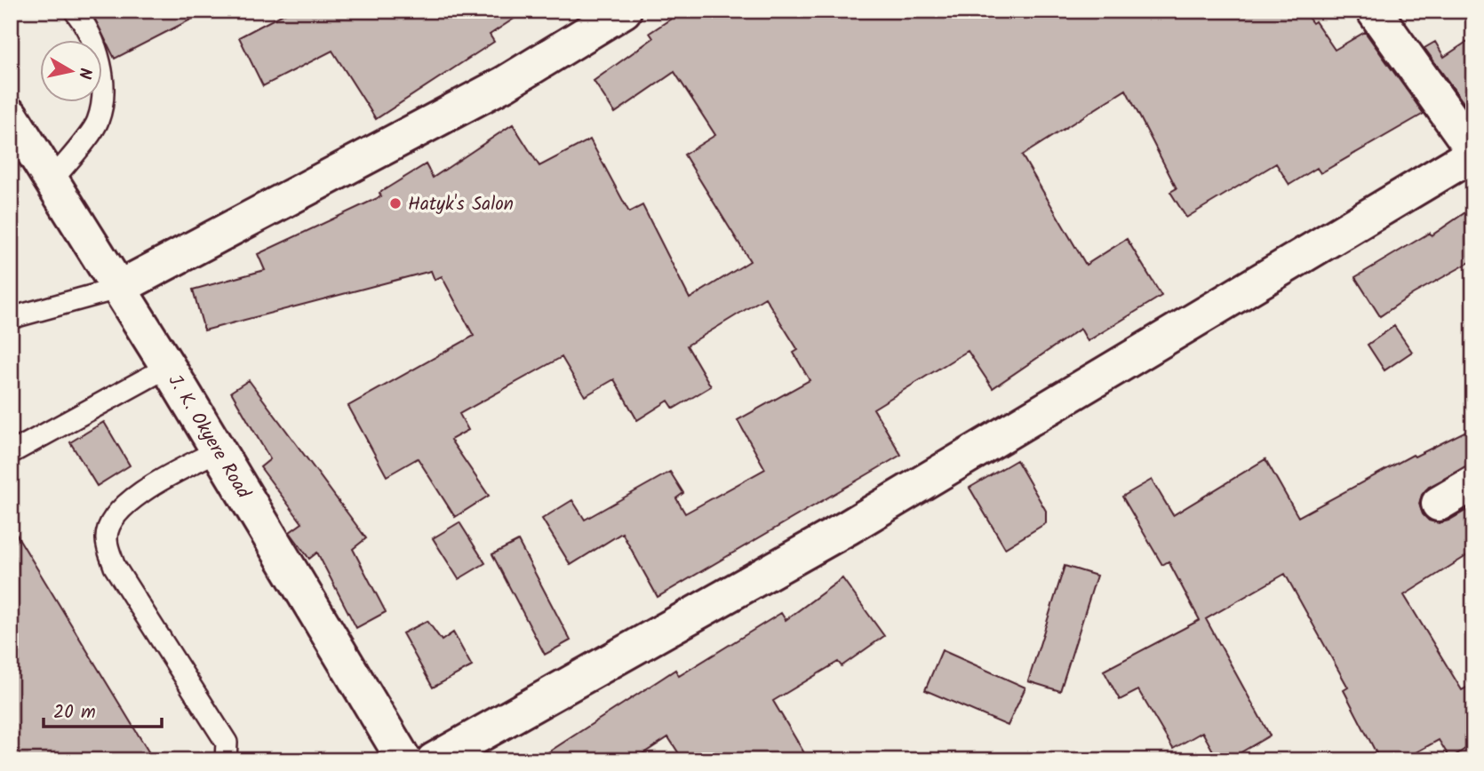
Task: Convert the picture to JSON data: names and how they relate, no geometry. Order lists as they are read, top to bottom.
{
  "streets": {
    "street": ["J. K. Okyere Road"]
  },
  "places": ["Hatyk's Salon"],
  "scale_bar": "20 m",
  "north": "right"
}
